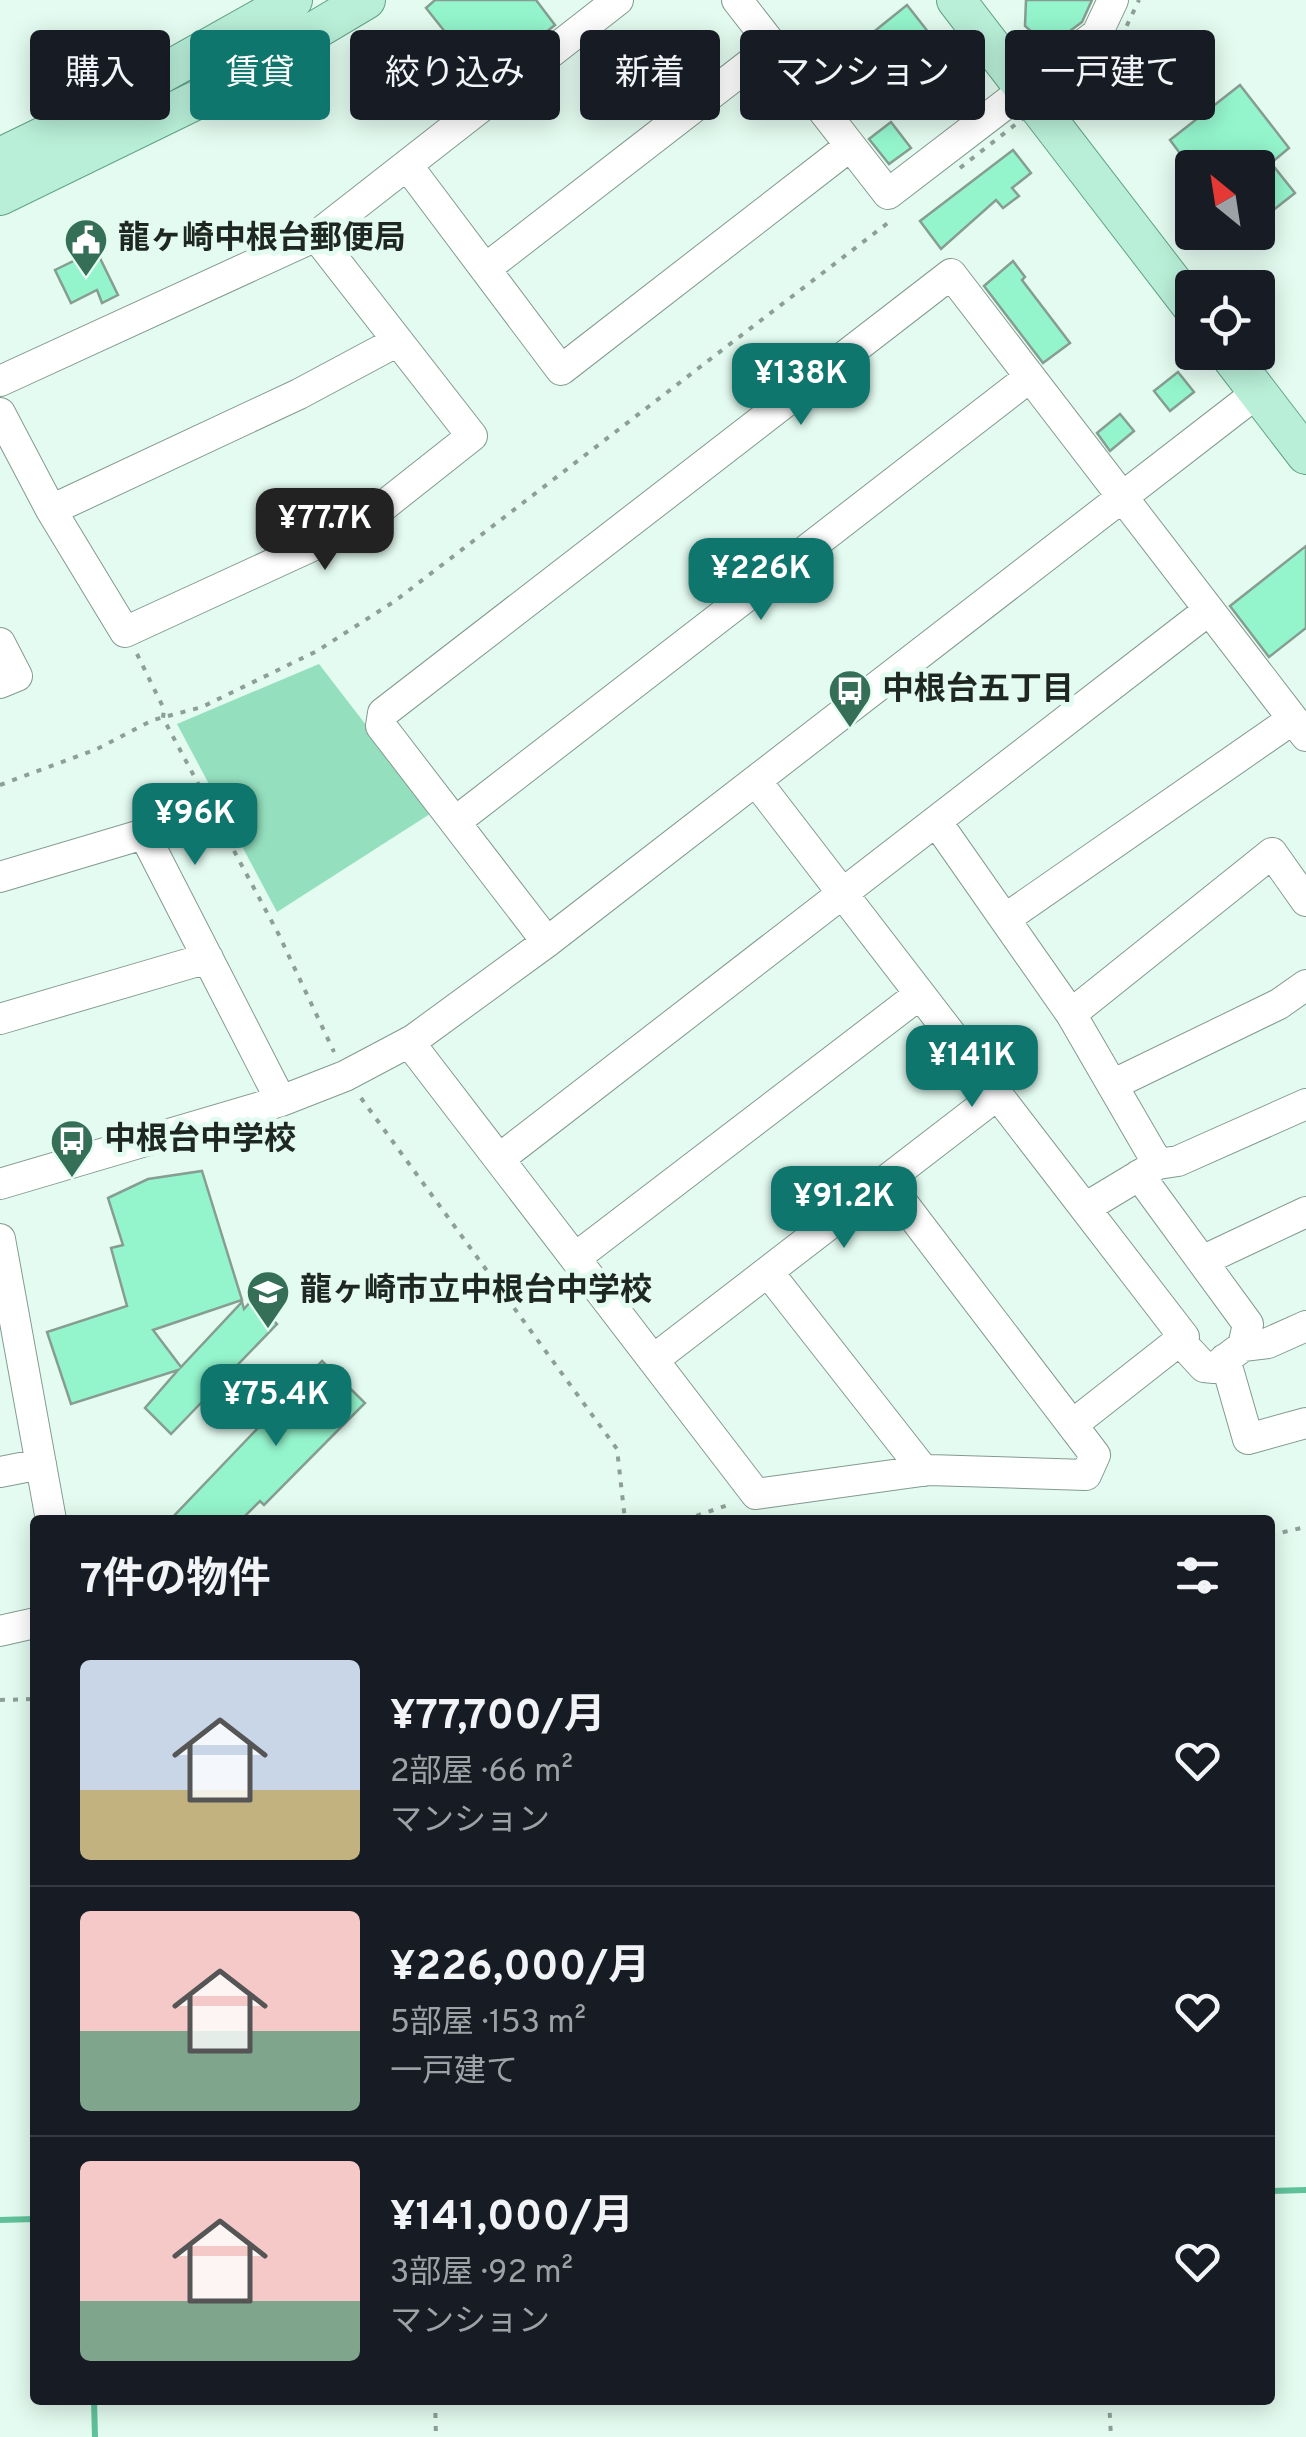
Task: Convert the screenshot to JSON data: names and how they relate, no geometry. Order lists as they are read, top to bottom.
{
  "places": {
    "public building": ["龍ヶ崎中根台郵便局"],
    "bus stop": ["中根台五丁目", "中根台中学校"],
    "school or university": ["龍ヶ崎市立中根台中学校"]
  },
  "north": "top left",
  "page": {
    "chip": [
      "購入",
      "賃貸",
      "絞り込み",
      "新着",
      "マンション",
      "一戸建て"
    ],
    "price": [
      "¥138K",
      "¥77.7K",
      "¥226K",
      "¥96K",
      "¥141K",
      "¥91.2K",
      "¥75.4K"
    ],
    "heading": "7件の物件",
    "list": [
      {
        "name": "¥77,700/月",
        "note": "2部屋 · 66 m² · マンション"
      },
      {
        "name": "¥226,000/月",
        "note": "5部屋 · 153 m² · 一戸建て"
      },
      {
        "name": "¥141,000/月",
        "note": "3部屋 · 92 m² · マンション"
      }
    ]
  }
}
